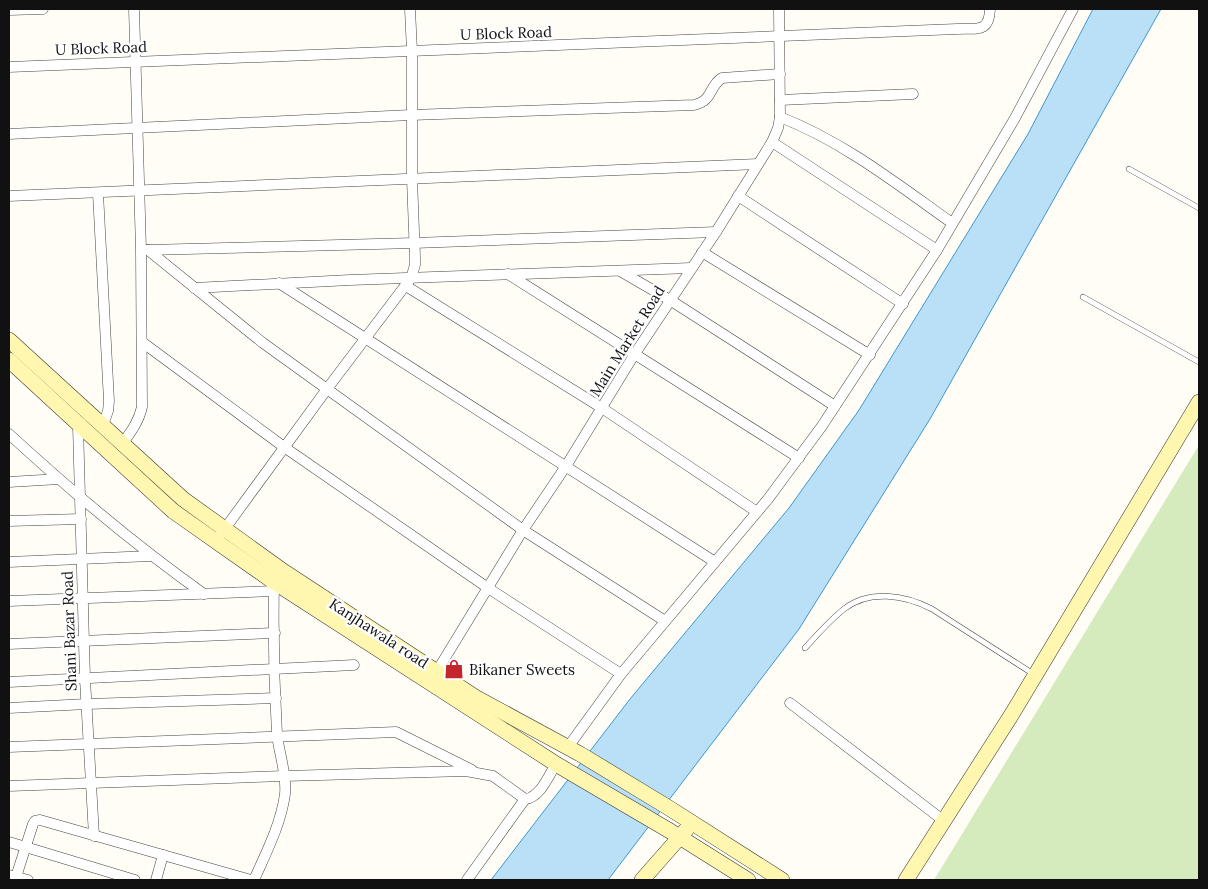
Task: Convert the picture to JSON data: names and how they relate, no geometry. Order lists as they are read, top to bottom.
{
  "streets": {
    "main road": ["Kanjhawala road"],
    "street": ["U Block Road", "Main Market Road", "Shani Bazar Road"]
  },
  "crossings": [
    ["U Block Road", "Main Market Road"],
    ["Main Market Road", "Kanjhawala road"],
    ["Shani Bazar Road", "Kanjhawala road"]
  ],
  "places": {
    "shop": ["Bikaner Sweets"]
  }
}
